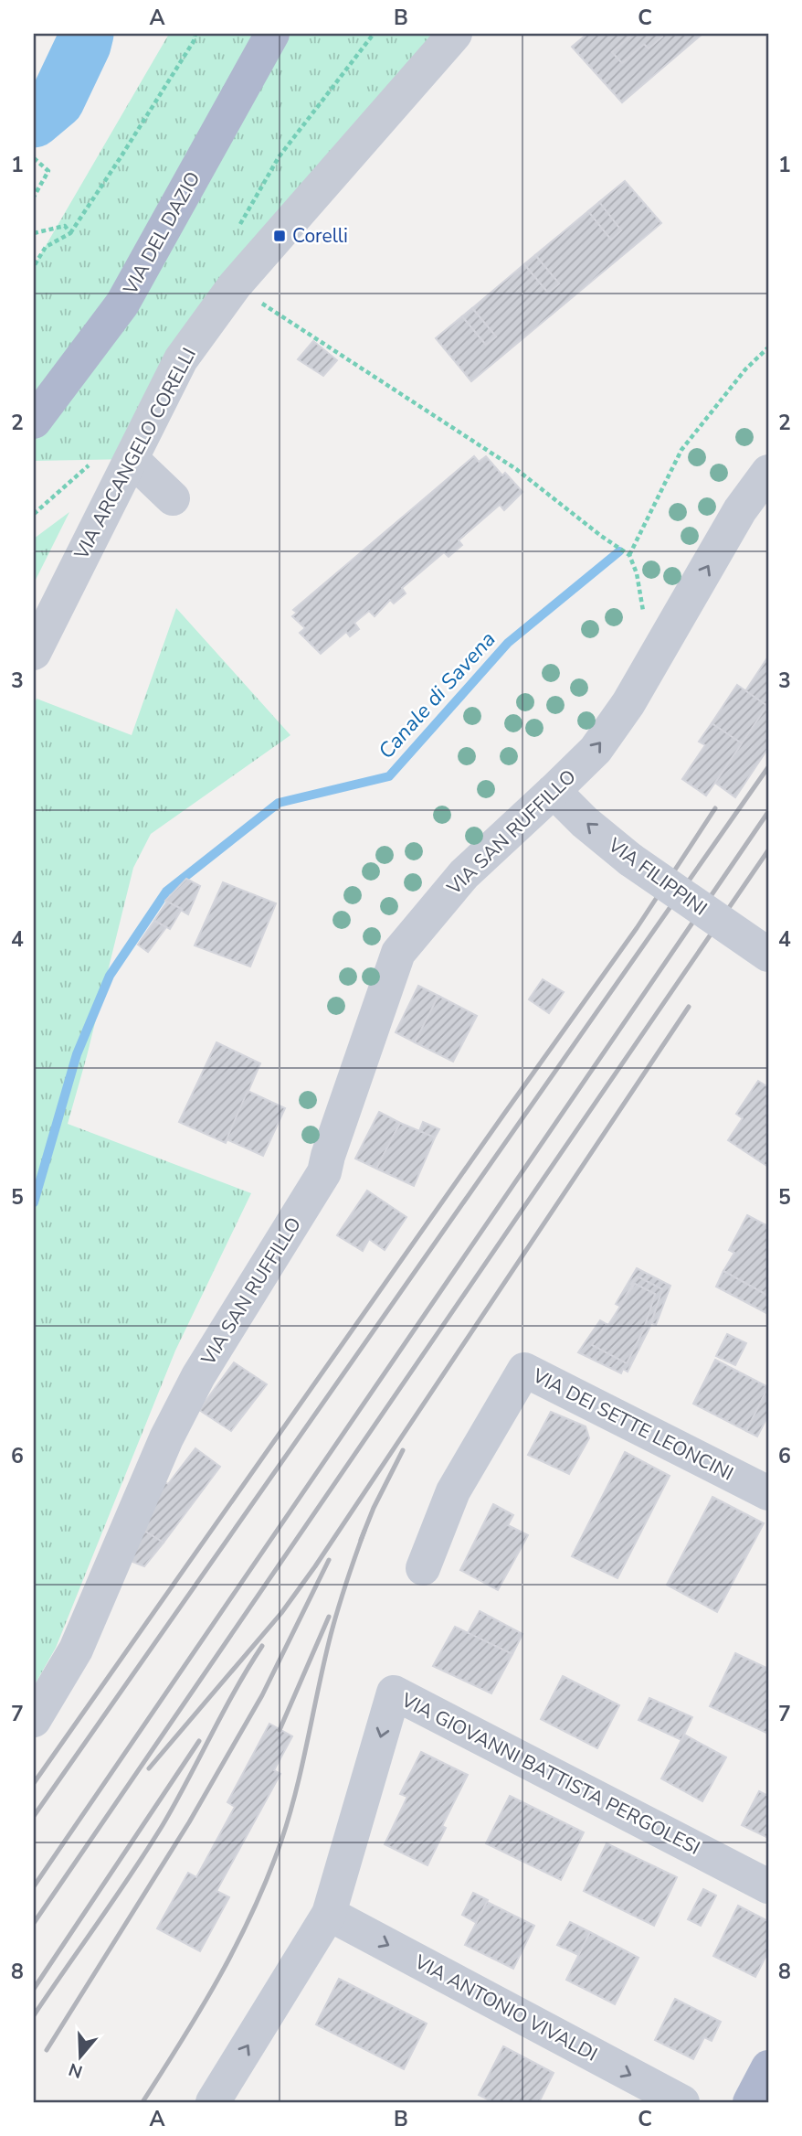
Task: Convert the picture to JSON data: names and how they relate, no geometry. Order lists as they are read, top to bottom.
{
  "streets": {
    "main road": ["VIA DEL DAZIO"],
    "street": [
      "VIA ARCANGELO CORELLI",
      "VIA SAN RUFFILLO",
      "VIA FILIPPINI",
      "VIA DEI SETTE LEONCINI",
      "VIA GIOVANNI BATTISTA PERGOLESI",
      "VIA ANTONIO VIVALDI"
    ]
  },
  "crossings": [
    ["VIA SAN RUFFILLO", "VIA FILIPPINI"],
    ["VIA GIOVANNI BATTISTA PERGOLESI", "VIA ANTONIO VIVALDI"]
  ],
  "one_way": ["VIA FILIPPINI", "VIA ANTONIO VIVALDI"],
  "water": ["Canale di Savena"],
  "places": {
    "transit": ["Corelli"]
  },
  "north": "bottom",
  "grid": {
    "columns": ["A", "B", "C"],
    "rows": [
      "1",
      "2",
      "3",
      "4",
      "5",
      "6",
      "7",
      "8"
    ]
  }
}
